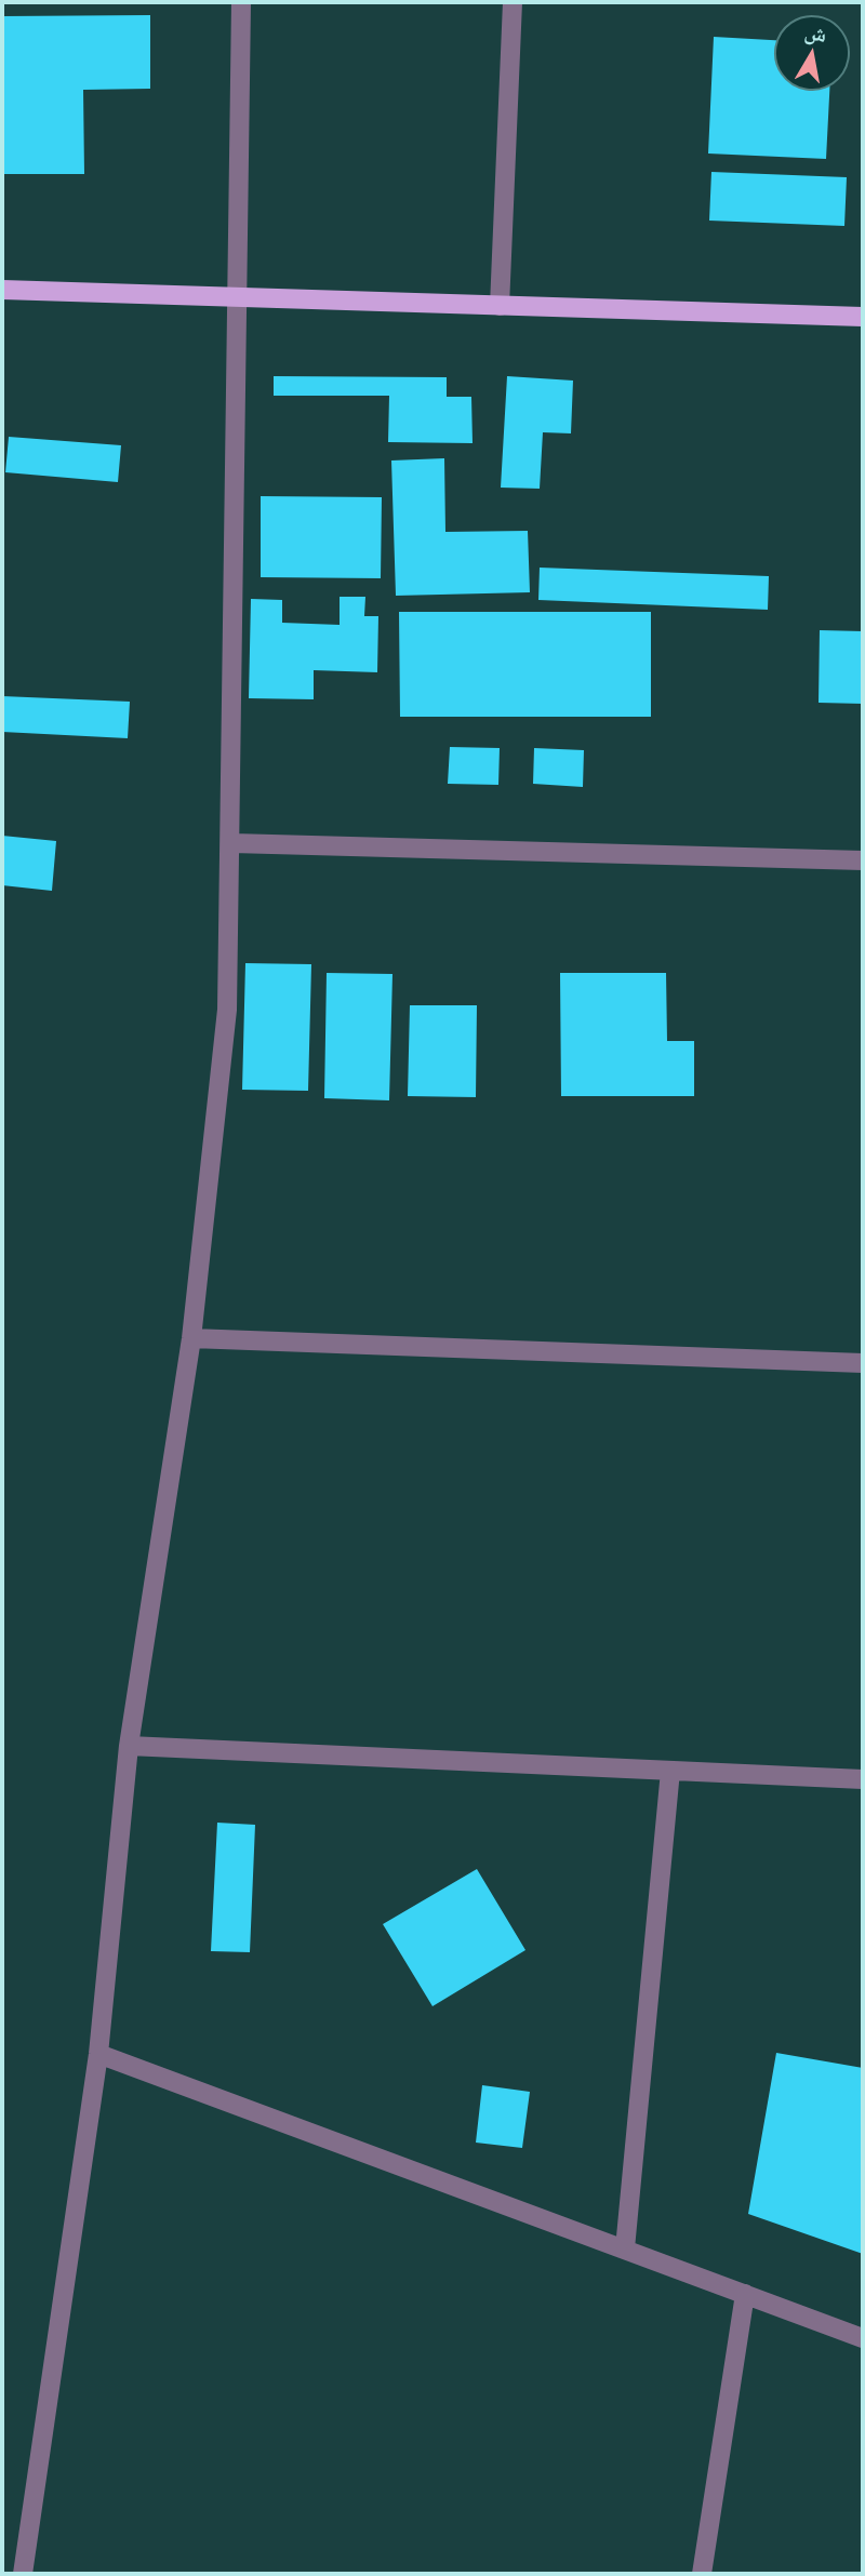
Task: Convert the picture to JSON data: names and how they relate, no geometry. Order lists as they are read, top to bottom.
{
  "north": "top"
}
